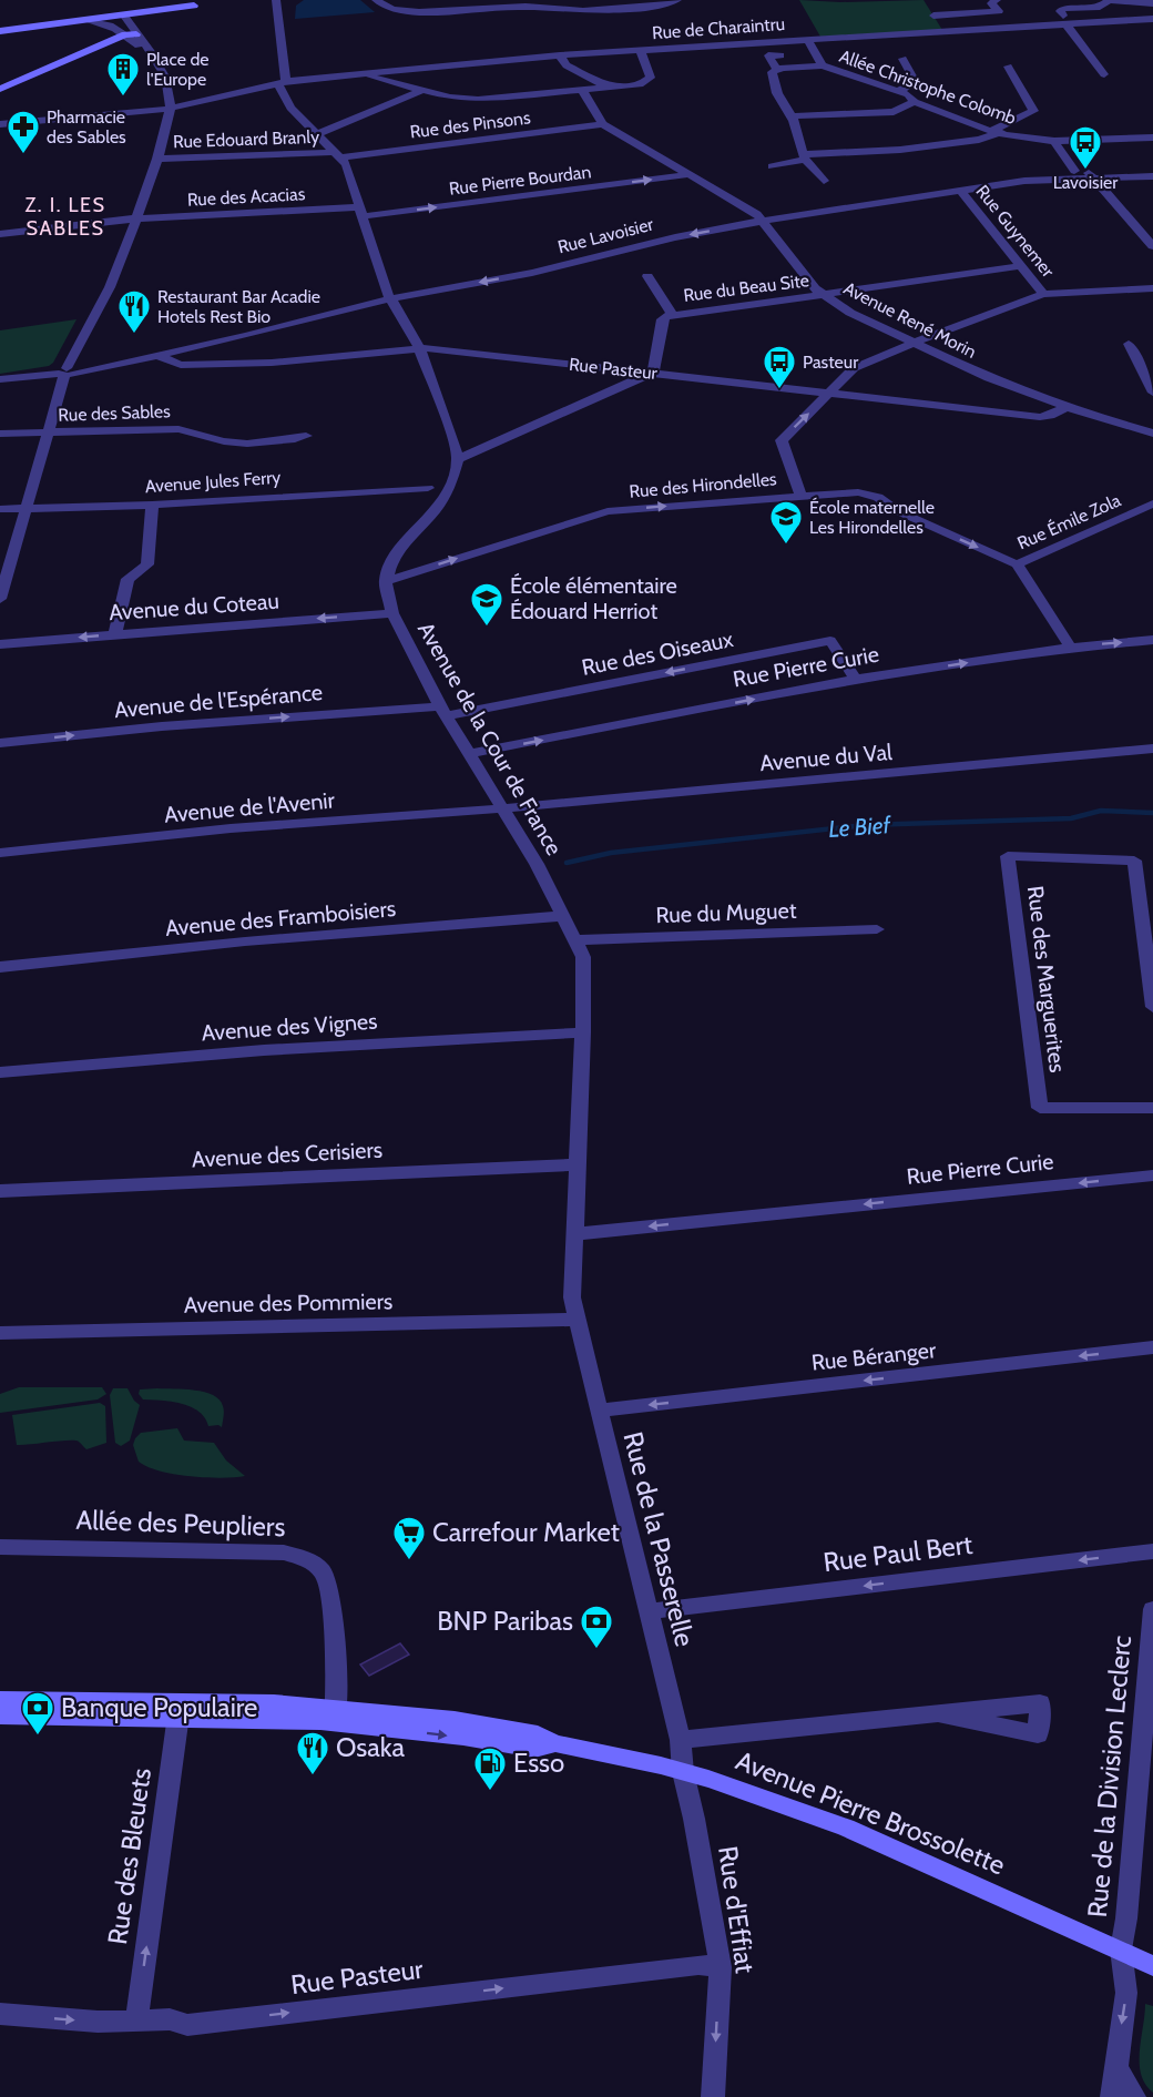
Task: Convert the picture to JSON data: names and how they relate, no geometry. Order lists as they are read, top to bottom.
{
  "streets": {
    "main road": ["Avenue Pierre Brossolette"],
    "street": [
      "Rue de Charaintru",
      "Allée Christophe Colomb",
      "Rue des Pinsons",
      "Rue Edouard Branly",
      "Rue Pierre Bourdan",
      "Rue des Acacias",
      "Rue Guynemer",
      "Rue Lavoisier",
      "Rue du Beau Site",
      "Avenue René Morin",
      "Rue Pasteur",
      "Rue des Sables",
      "Avenue Jules Ferry",
      "Rue des Hirondelles",
      "Rue Émile Zola",
      "Avenue du Coteau",
      "Rue des Oiseaux",
      "Rue Pierre Curie",
      "Avenue de l'Espérance",
      "Avenue de la Cour de France",
      "Avenue du Val",
      "Avenue de l'Avenir",
      "Rue du Muguet",
      "Avenue des Framboisiers",
      "Rue des Marguerites",
      "Avenue des Vignes",
      "Avenue des Cerisiers",
      "Avenue des Pommiers",
      "Rue Béranger",
      "Allée des Peupliers",
      "Rue de la Passerelle",
      "Rue Paul Bert",
      "Rue de la Division Leclerc",
      "Rue des Bleuets",
      "Rue d'Effiat"
    ]
  },
  "crossings": [
    ["Rue de Charaintru", "Allée Christophe Colomb"],
    ["Rue des Pinsons", "Rue Edouard Branly"],
    ["Rue des Pinsons", "Avenue René Morin"],
    ["Rue Pierre Bourdan", "Rue des Acacias"],
    ["Rue Pierre Bourdan", "Avenue René Morin"],
    ["Rue Guynemer", "Rue Lavoisier"],
    ["Rue Guynemer", "Rue du Beau Site"],
    ["Rue Lavoisier", "Avenue René Morin"],
    ["Rue Lavoisier", "Rue Pasteur"],
    ["Rue du Beau Site", "Avenue René Morin"],
    ["Rue du Beau Site", "Rue Pasteur"],
    ["Avenue René Morin", "Rue Pasteur"],
    ["Rue Pasteur", "Rue des Bleuets"],
    ["Rue Pasteur", "Rue d'Effiat"],
    ["Rue des Hirondelles", "Rue Émile Zola"],
    ["Rue des Hirondelles", "Avenue de la Cour de France"],
    ["Rue Émile Zola", "Rue Pierre Curie"],
    ["Avenue du Coteau", "Avenue de la Cour de France"],
    ["Rue des Oiseaux", "Rue Pierre Curie"],
    ["Rue des Oiseaux", "Avenue de l'Espérance"],
    ["Rue des Oiseaux", "Avenue de la Cour de France"],
    ["Rue Pierre Curie", "Avenue de la Cour de France"],
    ["Avenue de l'Espérance", "Avenue de la Cour de France"],
    ["Avenue de la Cour de France", "Avenue du Val"],
    ["Avenue de la Cour de France", "Avenue de l'Avenir"],
    ["Avenue de la Cour de France", "Rue du Muguet"],
    ["Avenue de la Cour de France", "Avenue des Framboisiers"],
    ["Avenue de la Cour de France", "Avenue des Vignes"],
    ["Avenue de la Cour de France", "Avenue des Cerisiers"],
    ["Avenue de la Cour de France", "Avenue des Pommiers"],
    ["Avenue de la Cour de France", "Rue de la Passerelle"],
    ["Avenue du Val", "Avenue de l'Avenir"],
    ["Avenue des Pommiers", "Rue de la Passerelle"],
    ["Rue Béranger", "Rue de la Passerelle"],
    ["Allée des Peupliers", "Avenue Pierre Brossolette"],
    ["Rue de la Passerelle", "Rue Paul Bert"],
    ["Rue de la Passerelle", "Avenue Pierre Brossolette"],
    ["Rue de la Passerelle", "Rue d'Effiat"],
    ["Rue de la Division Leclerc", "Avenue Pierre Brossolette"],
    ["Avenue Pierre Brossolette", "Rue des Bleuets"],
    ["Avenue Pierre Brossolette", "Rue d'Effiat"]
  ],
  "one_way": [
    "Rue Pasteur",
    "Avenue du Coteau",
    "Rue des Oiseaux",
    "Avenue de l'Espérance",
    "Rue Béranger",
    "Rue des Bleuets",
    "Rue d'Effiat"
  ],
  "districts": ["Z. I. LES SABLES"],
  "water": ["Le Bief"],
  "places": {
    "building": ["Place de l'Europe"],
    "pharmacy": ["Pharmacie des Sables"],
    "bus stop": ["Lavoisier", "Pasteur"],
    "restaurant": ["Restaurant Bar Acadie Hotels Rest Bio", "Osaka"],
    "school or university": ["École maternelle Les Hirondelles", "École élémentaire Édouard Herriot"],
    "supermarket": ["Carrefour Market"],
    "bank": ["BNP Paribas", "Banque Populaire"],
    "fuel station": ["Esso"]
  }
}
